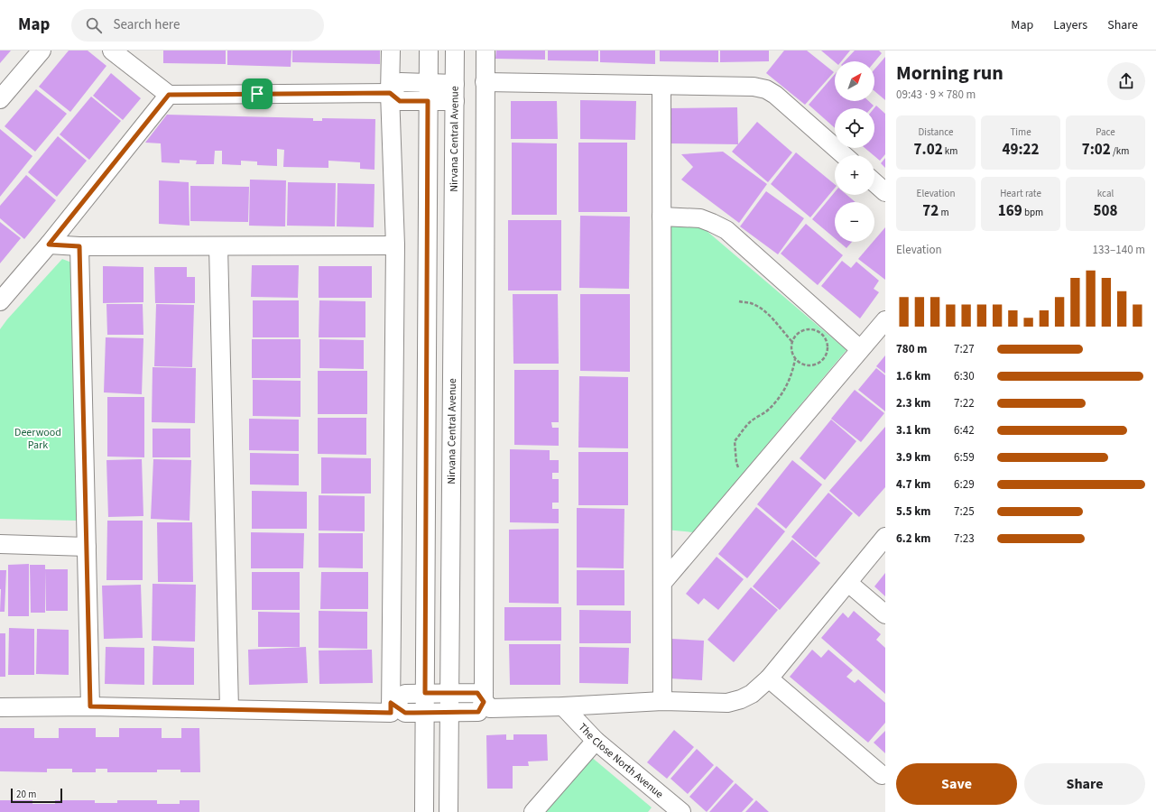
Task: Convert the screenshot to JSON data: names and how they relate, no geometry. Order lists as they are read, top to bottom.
{
  "streets": {
    "street": ["Nirvana Central Avenue", "The Close North Avenue"]
  },
  "parks": ["Deerwood Park"],
  "scale_bar": "20 m",
  "north": "top right",
  "page": {
    "header": "Map",
    "search": "Search here",
    "nav": ["Map", "Layers", "Share"],
    "heading": ["Morning run", "09:43 · 9 × 780 m"],
    "map_buttons": ["+", "−"],
    "stats": [
      ["Distance", "7.02 km"],
      ["Time", "49:22"],
      ["Pace", "7:02 /km"],
      ["Elevation", "72 m"],
      ["Heart rate", "169 bpm"],
      ["kcal", "508"]
    ],
    "chart": ["Elevation", "133–140 m"],
    "list": [
      {
        "name": "780 m",
        "note": "7:27"
      },
      {
        "name": "1.6 km",
        "note": "6:30"
      },
      {
        "name": "2.3 km",
        "note": "7:22"
      },
      {
        "name": "3.1 km",
        "note": "6:42"
      },
      {
        "name": "3.9 km",
        "note": "6:59"
      },
      {
        "name": "4.7 km",
        "note": "6:29"
      },
      {
        "name": "5.5 km",
        "note": "7:25"
      },
      {
        "name": "6.2 km",
        "note": "7:23"
      }
    ],
    "buttons": ["Save", "Share"],
    "scale": "20 m"
  }
}
